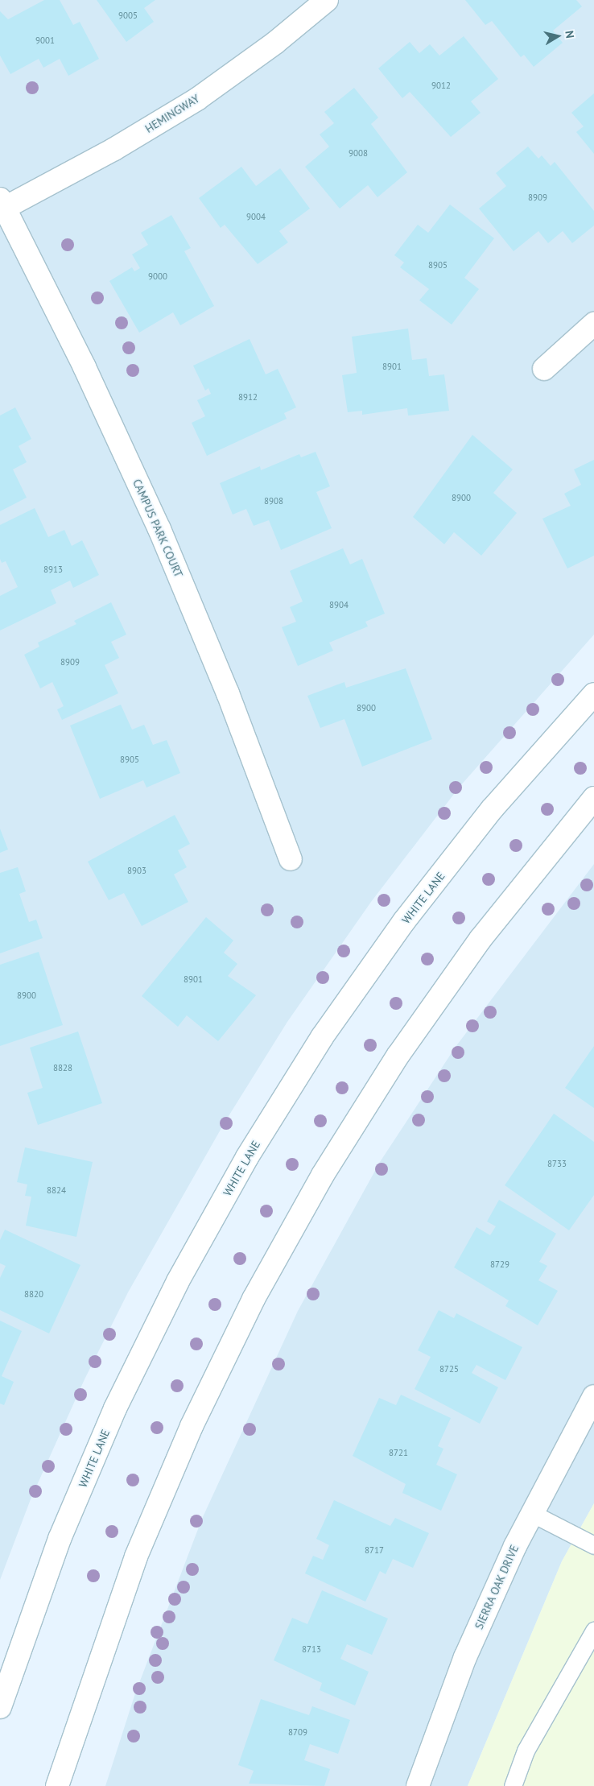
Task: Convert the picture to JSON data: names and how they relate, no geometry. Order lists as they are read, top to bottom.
{
  "streets": {
    "main road": [
      "HEMINGWAY",
      "CAMPUS PARK COURT",
      "WHITE LANE",
      "SIERRA OAK DRIVE"
    ]
  },
  "crossings": [
    ["HEMINGWAY", "CAMPUS PARK COURT"]
  ],
  "house_numbers": [
    "9005",
    "9001",
    "9012",
    "9008",
    "8909",
    "9004",
    "8905",
    "9000",
    "8901",
    "8912",
    "8900",
    "8908",
    "8913",
    "8904",
    "8909",
    "8900",
    "8905",
    "8903",
    "8901",
    "8900",
    "8828",
    "8733",
    "8824",
    "8729",
    "8820",
    "8725",
    "8721",
    "8717",
    "8713",
    "8709"
  ],
  "north": "right"
}
